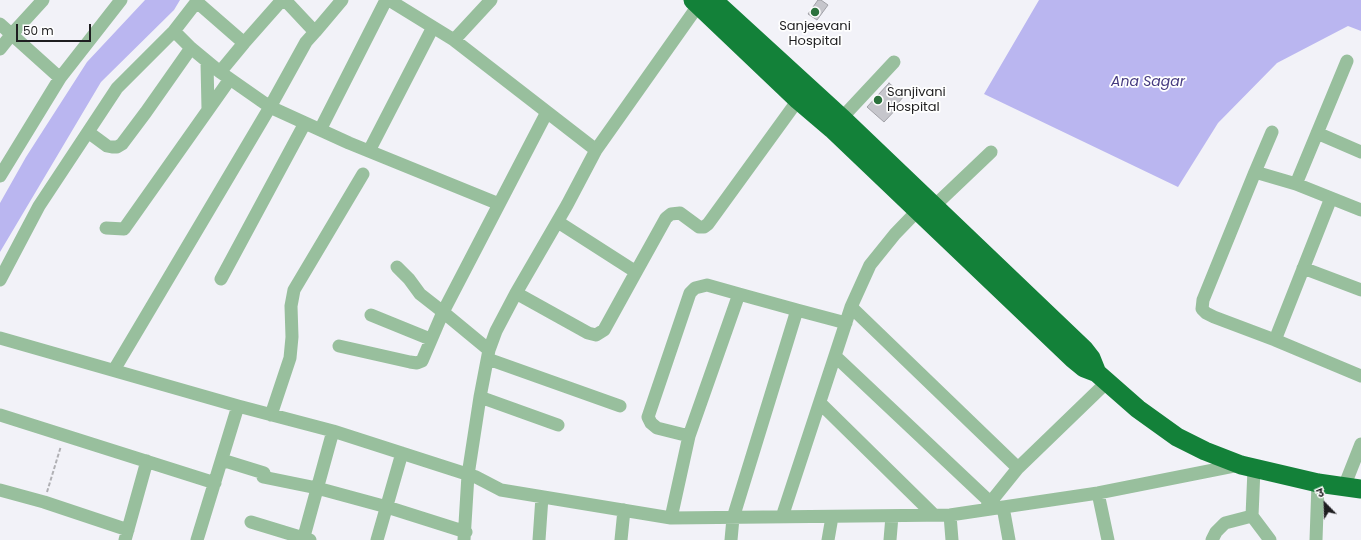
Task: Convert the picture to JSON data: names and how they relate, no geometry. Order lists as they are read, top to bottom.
{
  "water": ["Ana Sagar"],
  "places": ["Sanjeevani Hospital", "Sanjivani Hospital"],
  "scale_bar": "50 m",
  "north": "top left"
}
